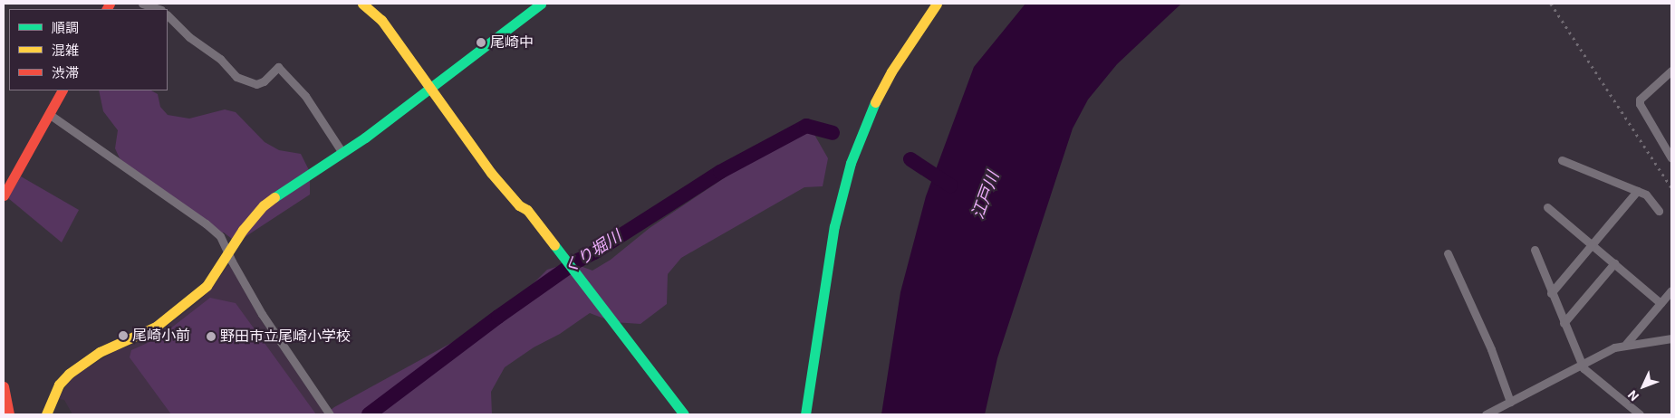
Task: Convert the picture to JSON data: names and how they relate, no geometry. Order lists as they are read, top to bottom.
{
  "water": ["江戸川", "くり堀川"],
  "places": ["尾崎中", "尾崎小前", "野田市立尾崎小学校"],
  "legend": ["順調", "混雑", "渋滞"],
  "north": "bottom left"
}
